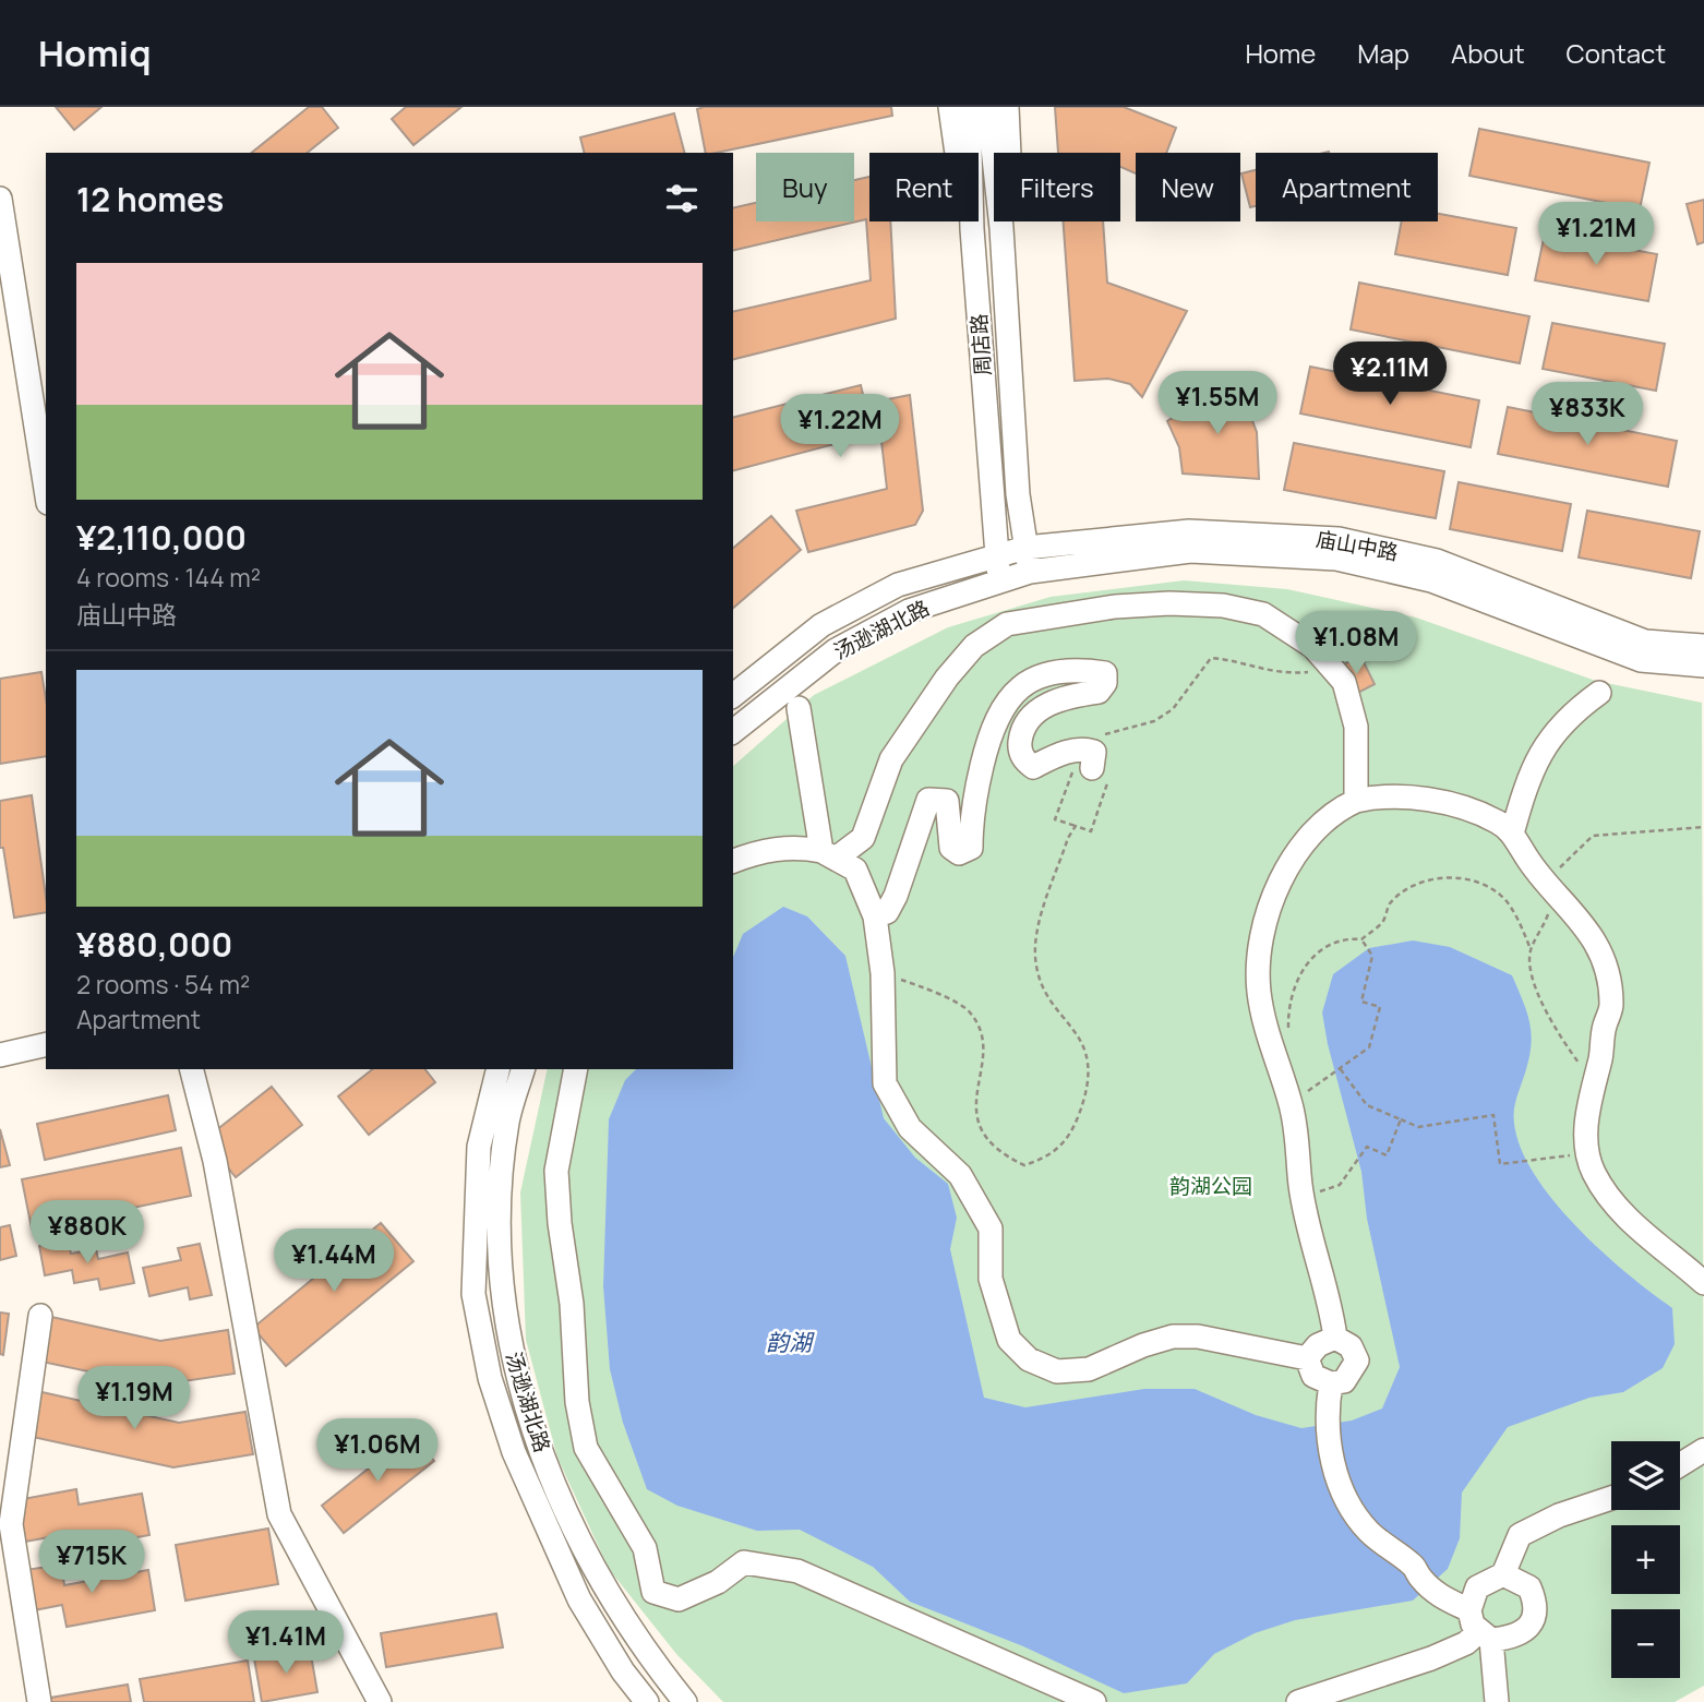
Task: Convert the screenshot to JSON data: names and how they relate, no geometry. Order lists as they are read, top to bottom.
{
  "streets": {
    "street": ["周店路", "庙山中路", "汤逊湖北路"]
  },
  "crossings": [
    ["周店路", "庙山中路"],
    ["周店路", "汤逊湖北路"],
    ["庙山中路", "汤逊湖北路"]
  ],
  "water": ["韵湖"],
  "parks": ["韵湖公园"],
  "page": {
    "header": "Homiq",
    "nav": [
      "Home",
      "Map",
      "About",
      "Contact"
    ],
    "chip": [
      "Buy",
      "Rent",
      "Filters",
      "New",
      "Apartment"
    ],
    "heading": "12 homes",
    "price": [
      "¥1.21M",
      "¥2.11M",
      "¥1.55M",
      "¥833K",
      "¥1.22M",
      "¥1.08M",
      "¥880K",
      "¥1.44M",
      "¥1.19M",
      "¥1.06M",
      "¥715K",
      "¥1.41M"
    ],
    "list": [
      {
        "name": "¥2,110,000",
        "note": "4 rooms · 144 m² · 庙山中路"
      },
      {
        "name": "¥880,000",
        "note": "2 rooms · 54 m² · Apartment"
      }
    ],
    "map_buttons": ["+", "−"]
  }
}
